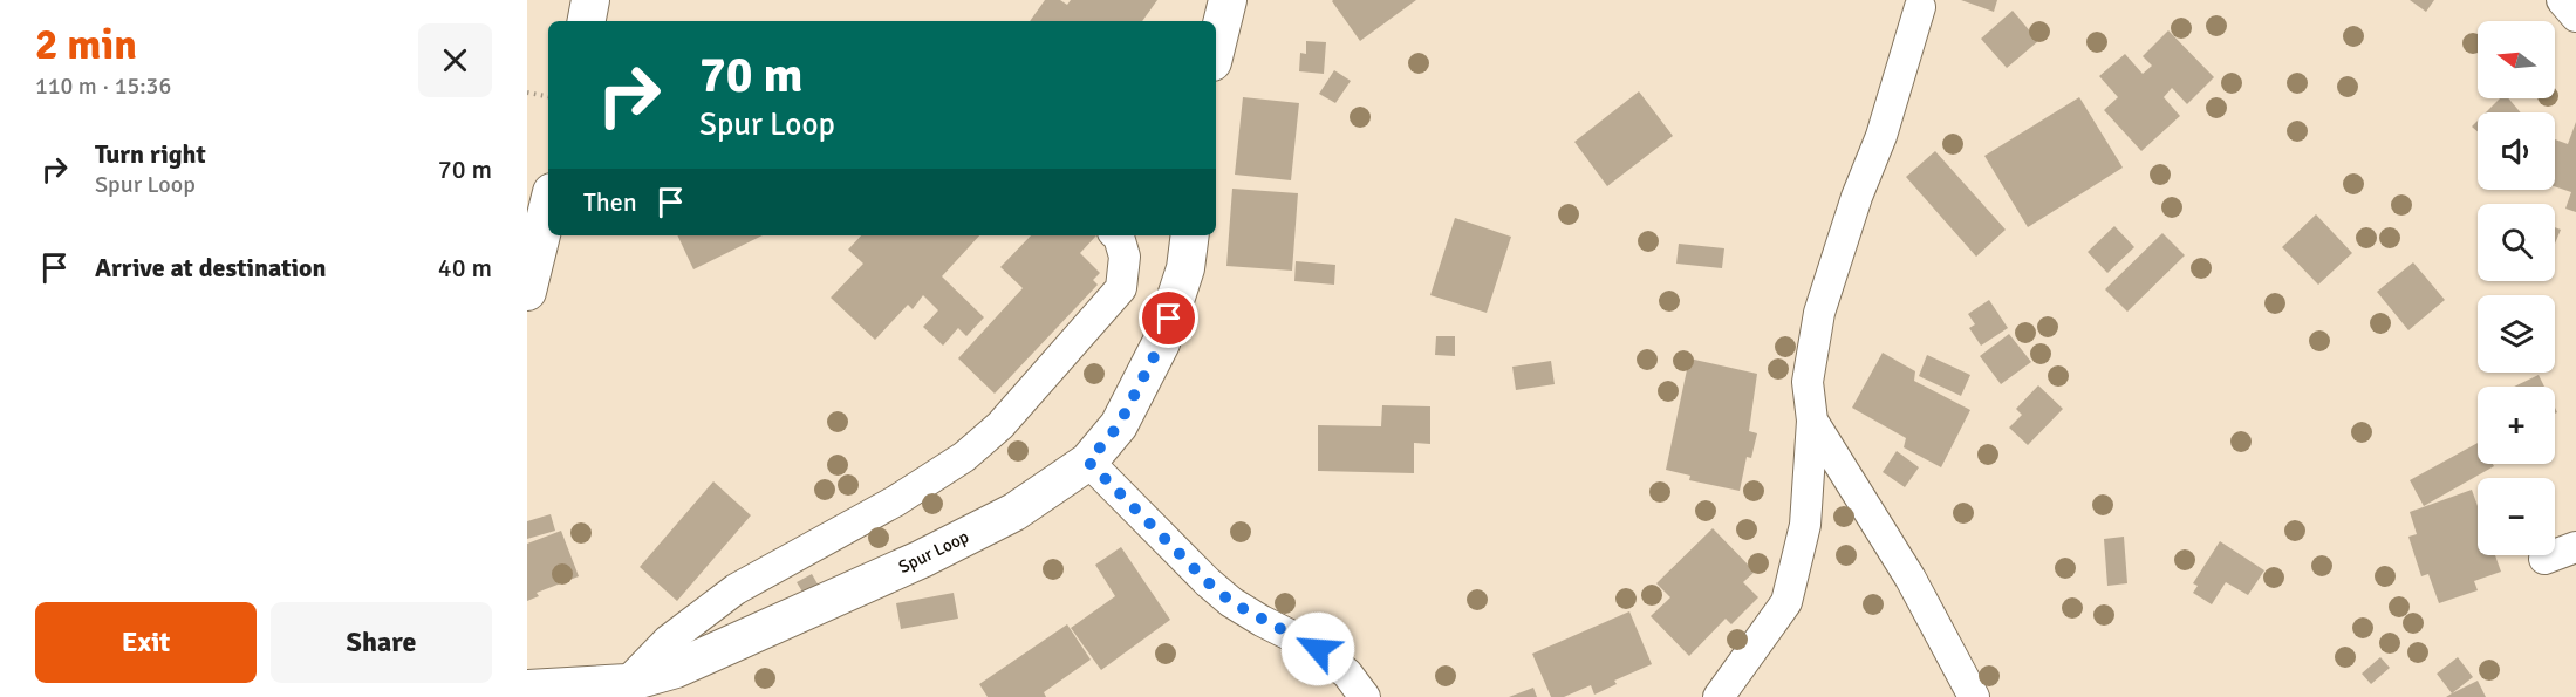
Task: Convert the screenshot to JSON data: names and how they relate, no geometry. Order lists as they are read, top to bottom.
{
  "streets": {
    "street": ["Spur Loop"]
  },
  "north": "left",
  "page": {
    "heading": ["2 min", "110 m · 15:36"],
    "map_buttons": ["+", "−"],
    "turn": ["70 m", "Spur Loop"],
    "list": [
      {
        "name": "Turn right",
        "note": "Spur Loop",
        "value": "70 m"
      },
      {
        "name": "Arrive at destination",
        "value": "40 m"
      }
    ],
    "then": "Then",
    "buttons": ["Exit", "Share"]
  }
}
